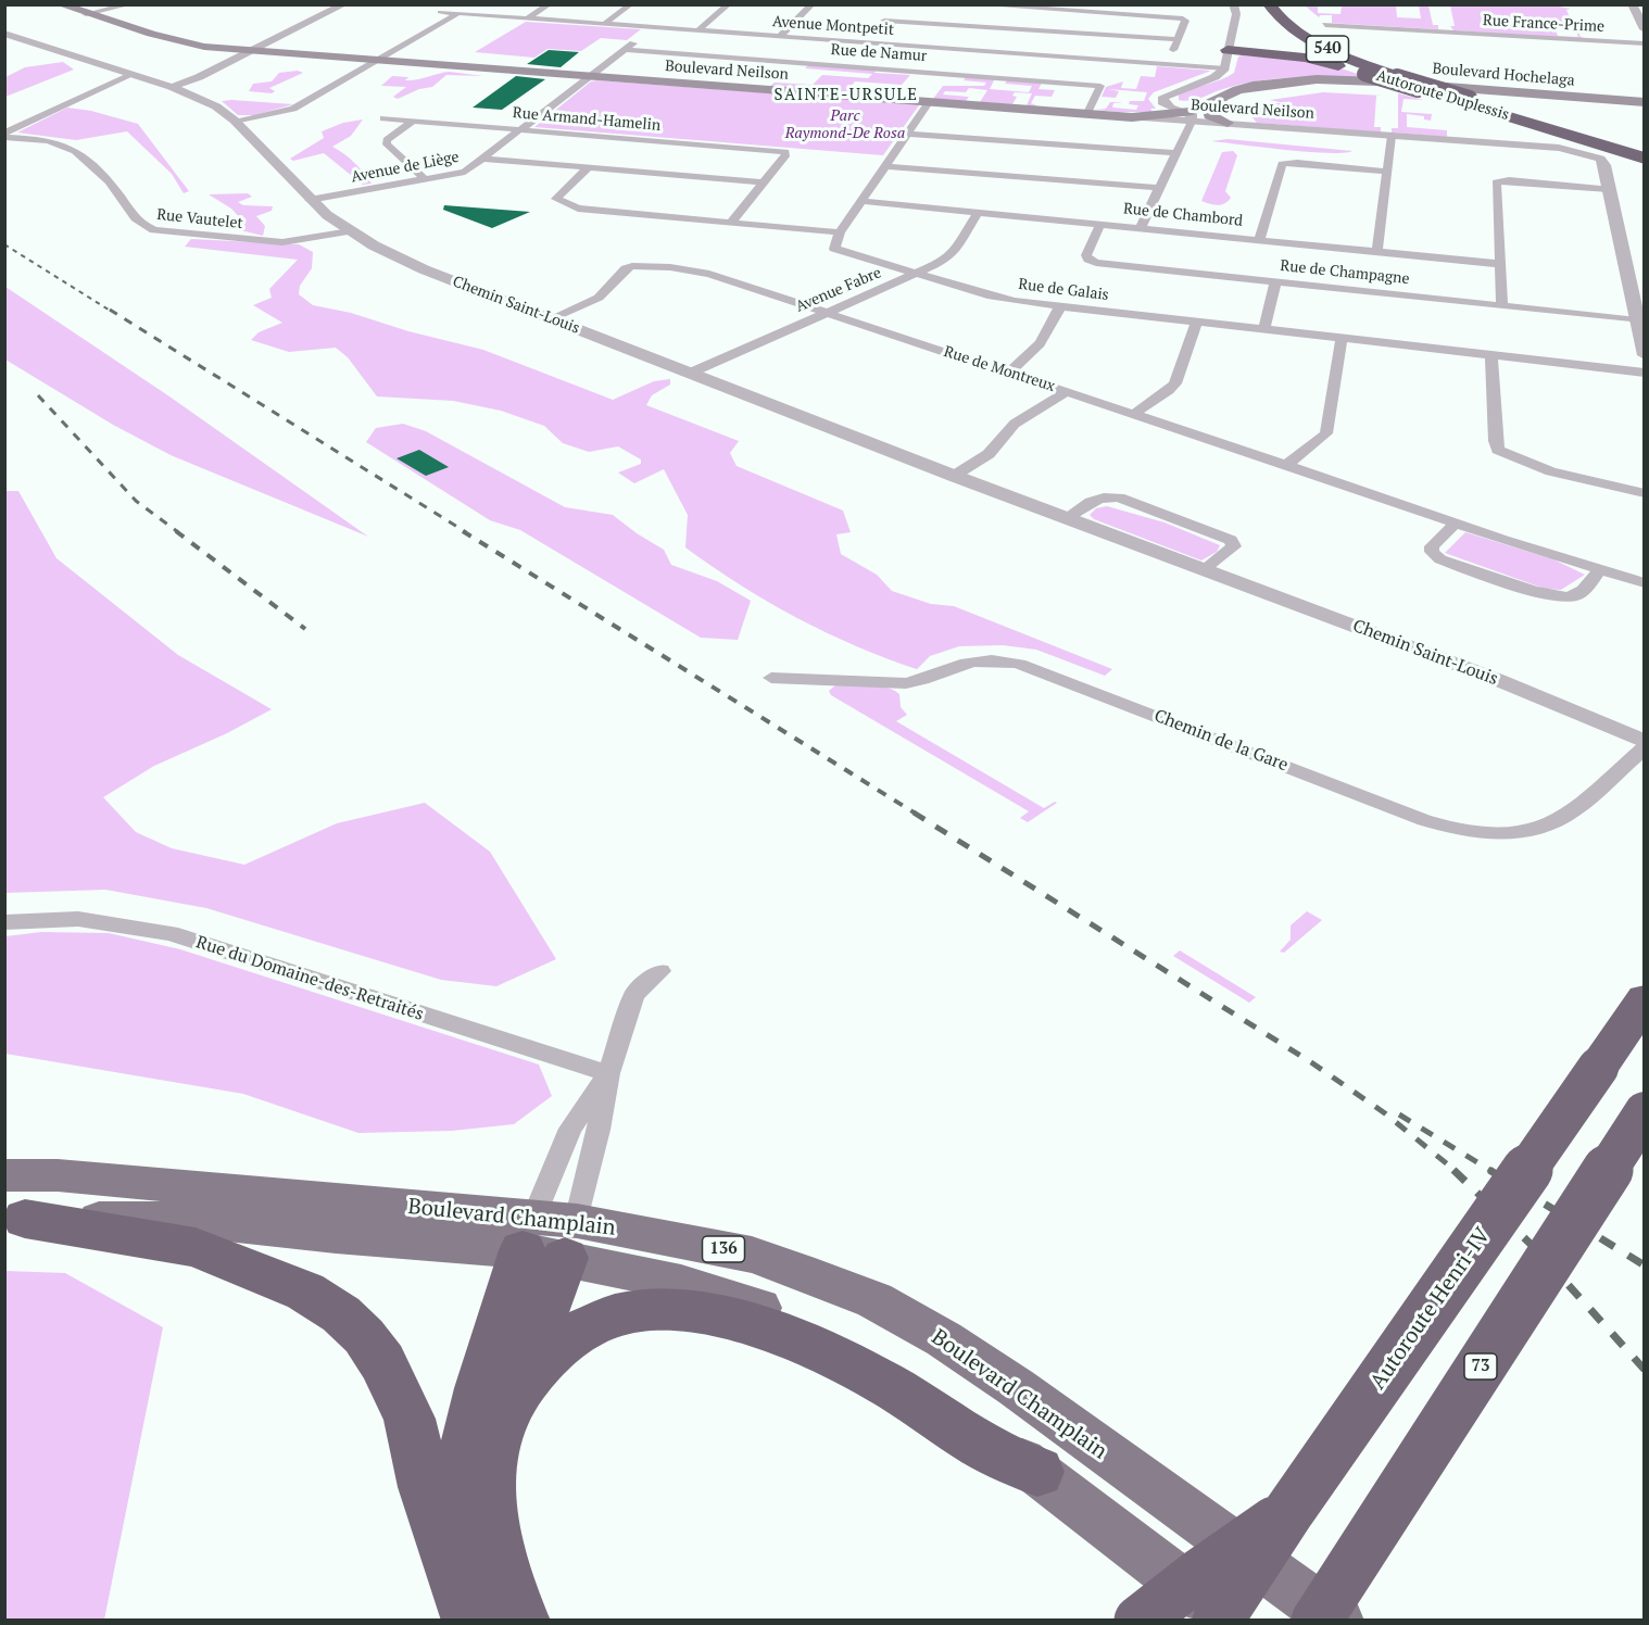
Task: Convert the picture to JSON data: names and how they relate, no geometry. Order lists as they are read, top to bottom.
{
  "streets": {
    "highway": [
      "540",
      "Autoroute Duplessis",
      "Autoroute Henri-IV",
      "73"
    ],
    "main road": [
      "Boulevard Neilson",
      "Boulevard Hochelaga",
      "Boulevard Champlain",
      "136"
    ],
    "street": [
      "Rue France-Prime",
      "Avenue Montpetit",
      "Rue de Namur",
      "Rue Armand-Hamelin",
      "Avenue de Liège",
      "Rue de Chambord",
      "Rue Vautelet",
      "Rue de Champagne",
      "Avenue Fabre",
      "Rue de Galais",
      "Chemin Saint-Louis",
      "Rue de Montreux",
      "Chemin de la Gare",
      "Rue du Domaine-des-Retraités"
    ]
  },
  "crossings": [
    ["Avenue Montpetit", "Avenue de Liège"],
    ["Rue de Namur", "Boulevard Neilson"],
    ["Rue de Namur", "Avenue de Liège"],
    ["Boulevard Neilson", "Boulevard Hochelaga"],
    ["Boulevard Neilson", "Avenue de Liège"],
    ["Rue Armand-Hamelin", "Avenue de Liège"],
    ["Avenue de Liège", "Chemin Saint-Louis"],
    ["Rue de Chambord", "Rue de Champagne"],
    ["Rue de Chambord", "Avenue Fabre"],
    ["Rue Vautelet", "Chemin Saint-Louis"],
    ["Avenue Fabre", "Rue de Galais"],
    ["Avenue Fabre", "Chemin Saint-Louis"],
    ["Avenue Fabre", "Rue de Montreux"],
    ["Chemin Saint-Louis", "Rue de Montreux"],
    ["Chemin Saint-Louis", "Chemin de la Gare"]
  ],
  "districts": ["SAINTE-URSULE"],
  "parks": ["Parc Raymond-De Rosa"]
}
